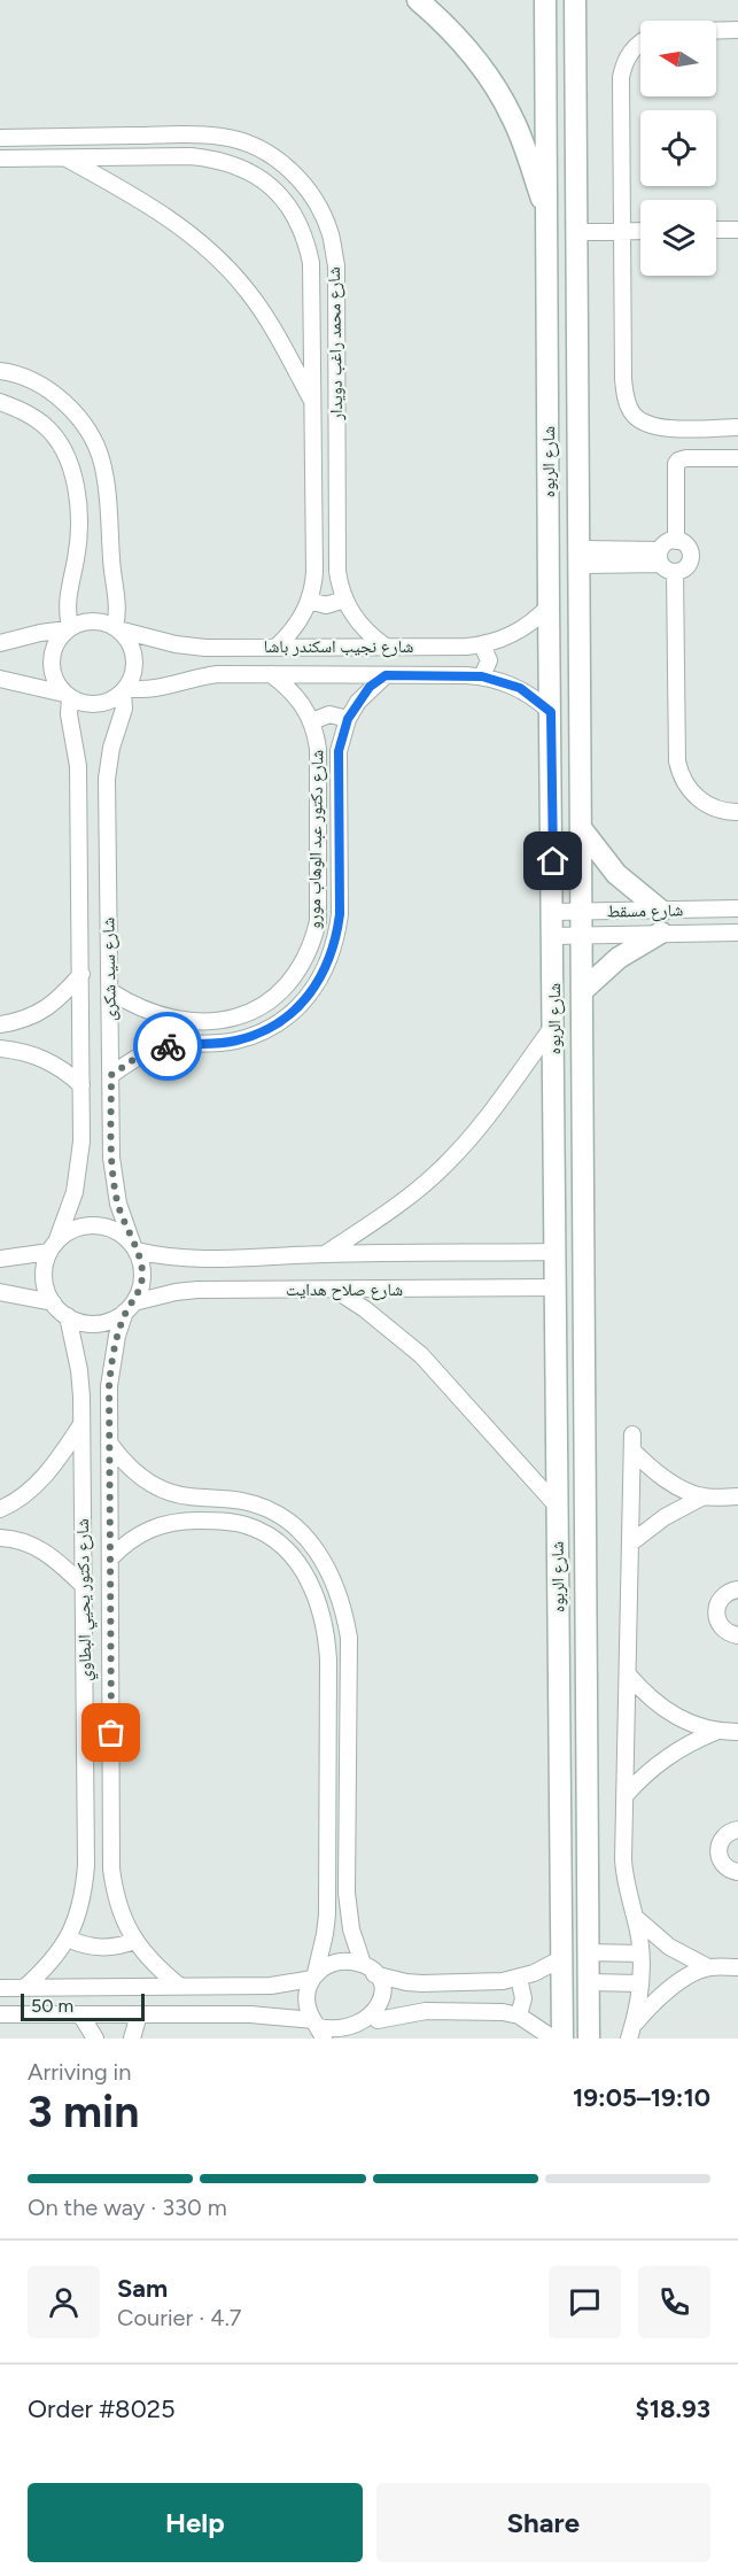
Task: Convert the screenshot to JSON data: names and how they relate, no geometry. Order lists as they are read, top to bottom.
{
  "streets": {
    "street": [
      "شارع محمد راغب دويدار",
      "شارع الربوه",
      "شارع نجيب اسكندر باشا",
      "شارع دكتور عبد الوهاب مورو",
      "شارع مسقط",
      "شارع سيد شكرى",
      "شارع صلاح هدايت",
      "شارع دكتور يحيي البطاوي"
    ]
  },
  "crossings": [
    ["شارع محمد راغب دويدار", "شارع نجيب اسكندر باشا"],
    ["شارع الربوه", "شارع نجيب اسكندر باشا"],
    ["شارع الربوه", "شارع مسقط"],
    ["شارع الربوه", "شارع صلاح هدايت"],
    ["شارع نجيب اسكندر باشا", "شارع دكتور عبد الوهاب مورو"],
    ["شارع نجيب اسكندر باشا", "شارع سيد شكرى"],
    ["شارع دكتور عبد الوهاب مورو", "شارع سيد شكرى"],
    ["شارع سيد شكرى", "شارع صلاح هدايت"],
    ["شارع سيد شكرى", "شارع دكتور يحيي البطاوي"],
    ["شارع صلاح هدايت", "شارع دكتور يحيي البطاوي"]
  ],
  "scale_bar": "50 m",
  "north": "left",
  "page": {
    "scale": "50 m",
    "heading": ["3 min", "Arriving in", "19:05–19:10"],
    "panel": [
      "Sam",
      "Courier · 4.7",
      "Order #8025",
      "$18.93"
    ],
    "bar": "On the way · 330 m",
    "buttons": ["Help", "Share"]
  }
}
